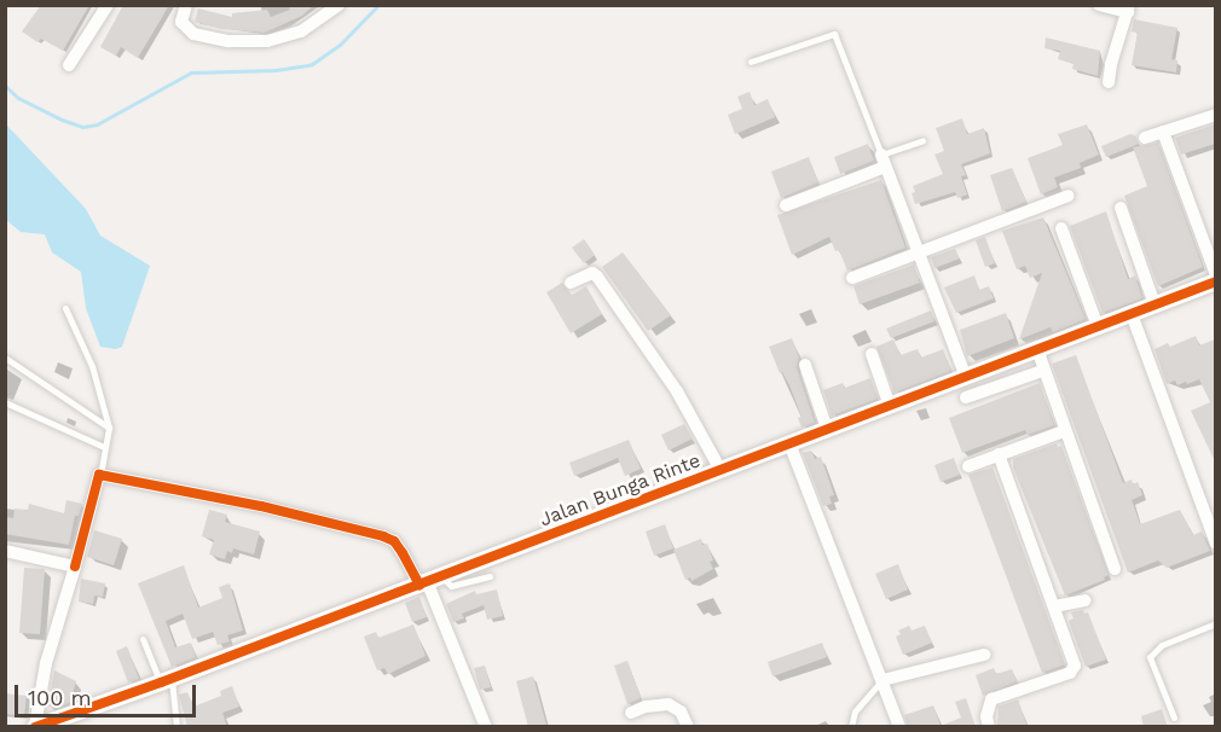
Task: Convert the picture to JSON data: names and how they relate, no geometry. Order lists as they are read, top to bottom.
{
  "streets": {
    "street": ["Jalan Bunga Rinte"]
  },
  "scale_bar": "100 m"
}
